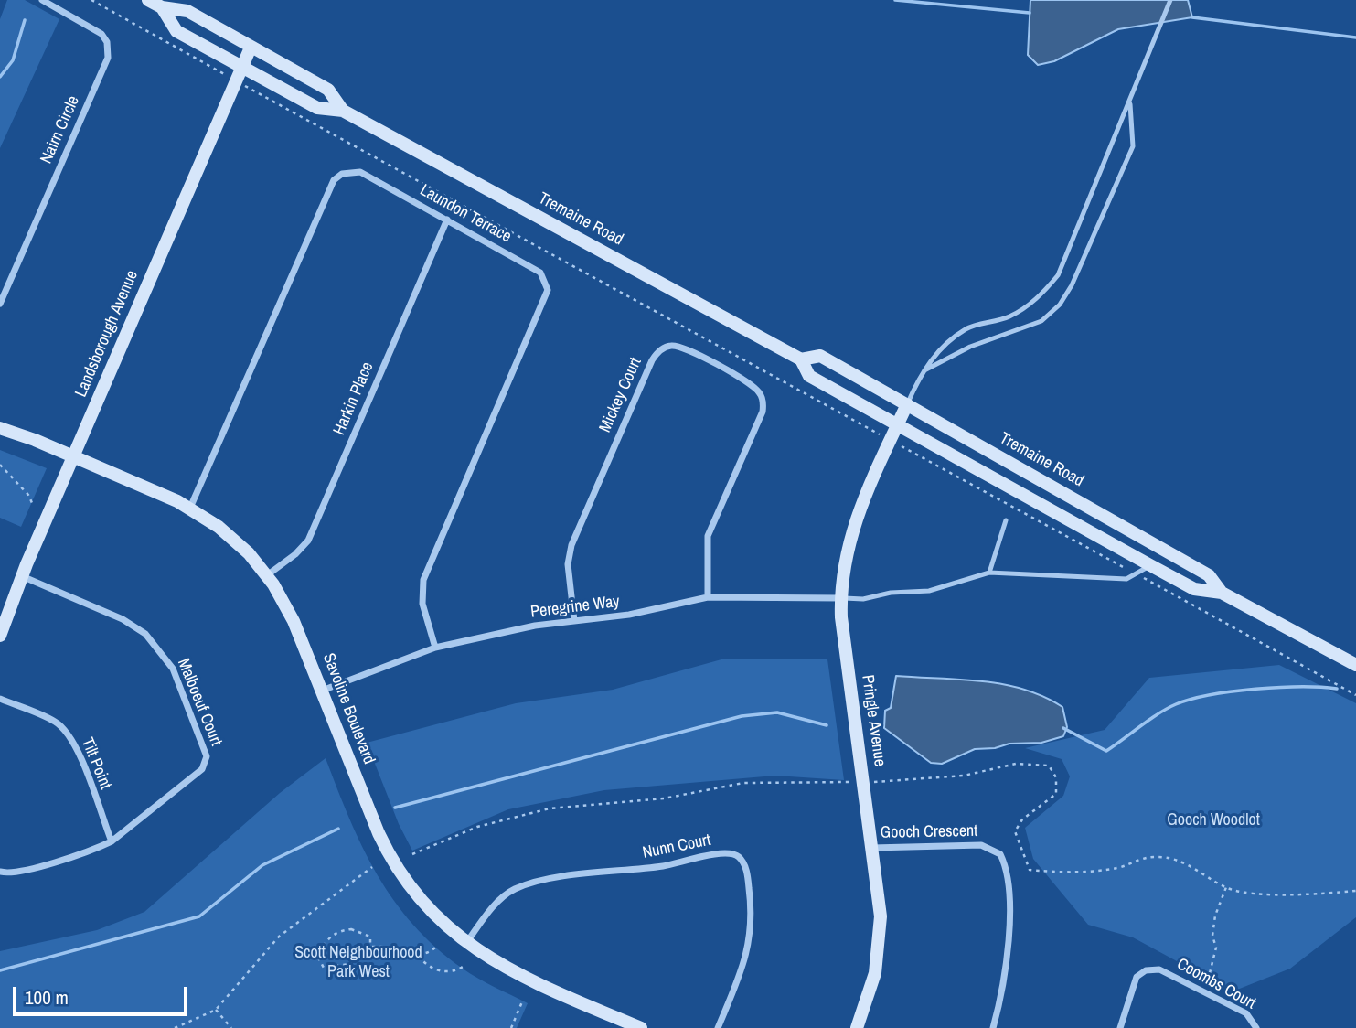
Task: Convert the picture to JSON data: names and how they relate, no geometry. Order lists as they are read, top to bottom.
{
  "streets": {
    "street": [
      "Nairn Circle",
      "Laundon Terrace",
      "Tremaine Road",
      "Landsborough Avenue",
      "Mickey Court",
      "Harkin Place",
      "Peregrine Way",
      "Malboeuf Court",
      "Savoline Boulevard",
      "Pringle Avenue",
      "Tilt Point",
      "Gooch Crescent",
      "Nunn Court",
      "Coombs Court"
    ]
  },
  "crossings": [
    ["Laundon Terrace", "Harkin Place"],
    ["Laundon Terrace", "Peregrine Way"],
    ["Laundon Terrace", "Savoline Boulevard"],
    ["Tremaine Road", "Landsborough Avenue"],
    ["Tremaine Road", "Pringle Avenue"],
    ["Landsborough Avenue", "Malboeuf Court"],
    ["Landsborough Avenue", "Savoline Boulevard"],
    ["Mickey Court", "Peregrine Way"],
    ["Harkin Place", "Savoline Boulevard"],
    ["Peregrine Way", "Savoline Boulevard"],
    ["Peregrine Way", "Pringle Avenue"],
    ["Malboeuf Court", "Tilt Point"],
    ["Savoline Boulevard", "Nunn Court"],
    ["Pringle Avenue", "Gooch Crescent"]
  ],
  "parks": ["Gooch Woodlot", "Scott Neighbourhood Park West"],
  "scale_bar": "100 m"
}
